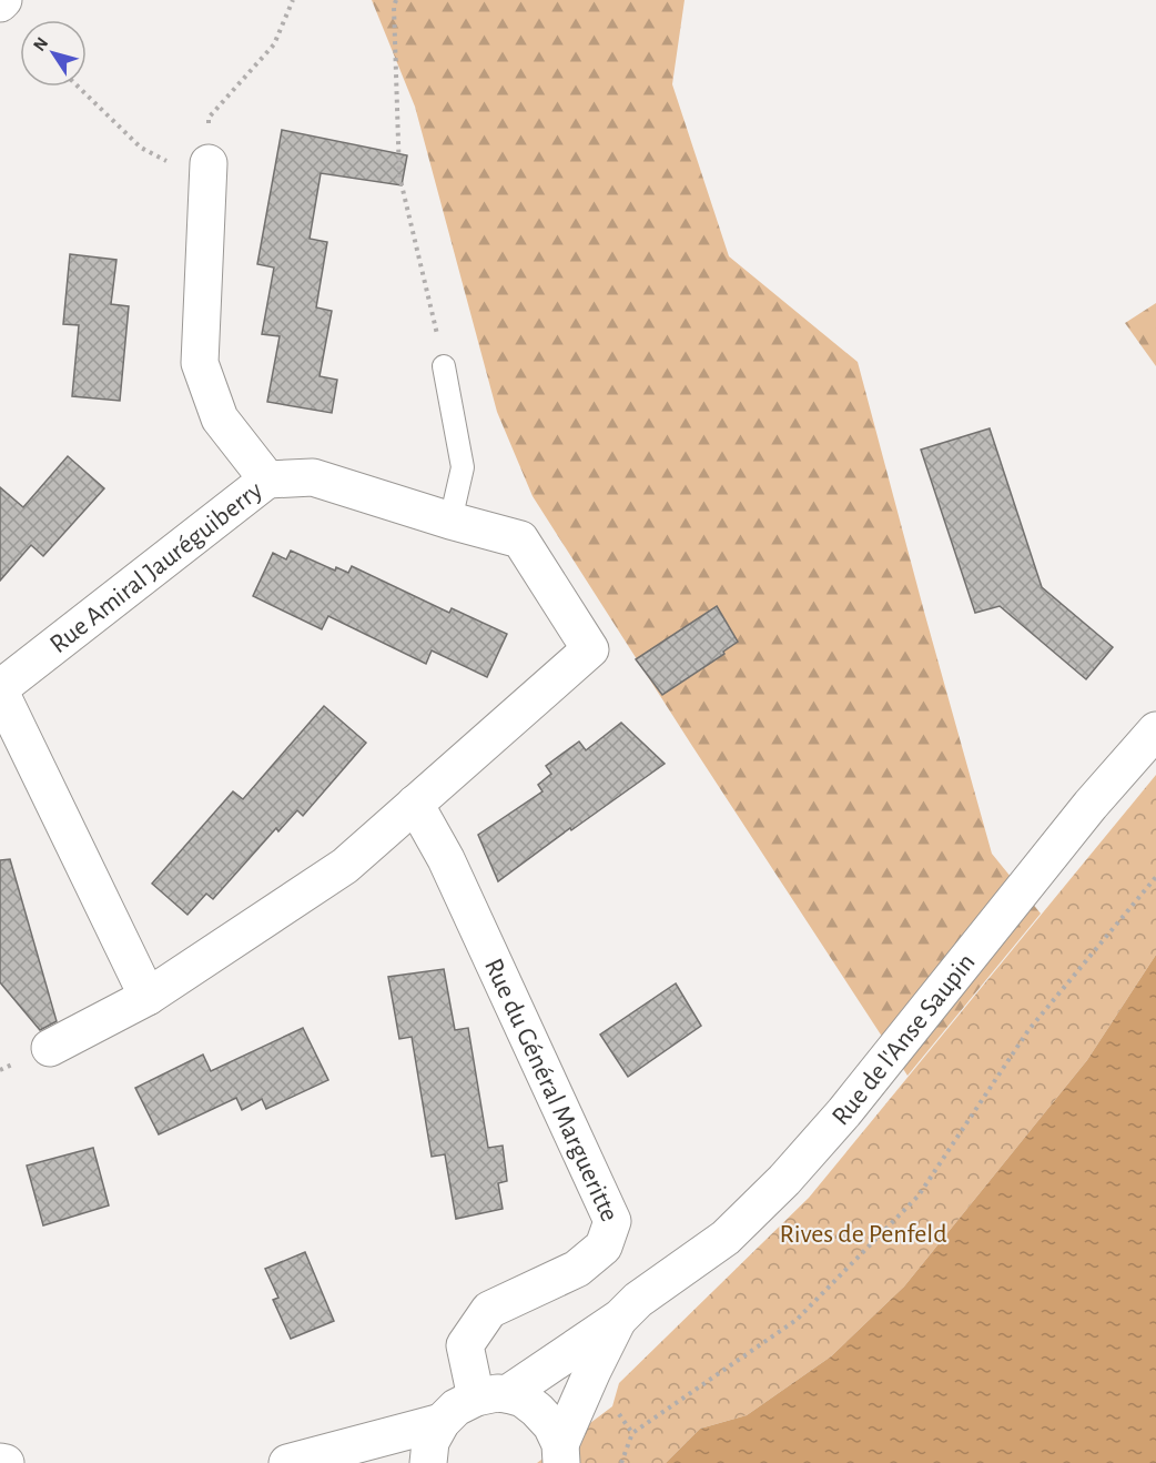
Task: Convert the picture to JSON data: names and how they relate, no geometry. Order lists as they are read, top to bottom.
{
  "streets": {
    "street": ["Rue Amiral Jauréguiberry", "Rue de l'Anse Saupin", "Rue du Général Margueritte"]
  },
  "crossings": [
    ["Rue de l'Anse Saupin", "Rue du Général Margueritte"]
  ],
  "parks": ["Rives de Penfeld"],
  "north": "top left"
}
